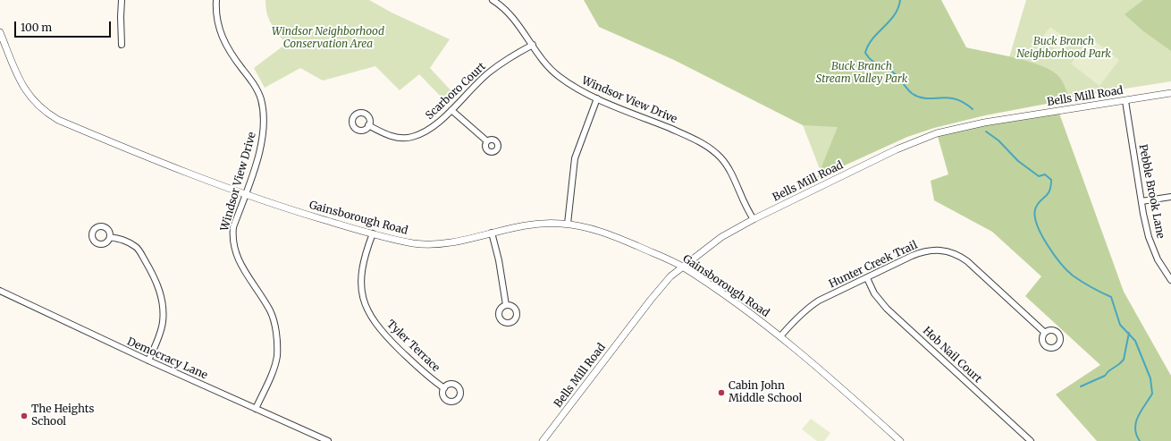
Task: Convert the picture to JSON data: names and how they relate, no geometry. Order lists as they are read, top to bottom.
{
  "streets": {
    "street": [
      "Scarboro Court",
      "Bells Mill Road",
      "Windsor View Drive",
      "Pebble Brook Lane",
      "Gainsborough Road",
      "Hunter Creek Trail",
      "Tyler Terrace",
      "Hob Nail Court",
      "Democracy Lane"
    ]
  },
  "crossings": [
    ["Scarboro Court", "Windsor View Drive"],
    ["Bells Mill Road", "Windsor View Drive"],
    ["Bells Mill Road", "Pebble Brook Lane"],
    ["Bells Mill Road", "Gainsborough Road"],
    ["Windsor View Drive", "Gainsborough Road"],
    ["Windsor View Drive", "Democracy Lane"],
    ["Gainsborough Road", "Hunter Creek Trail"],
    ["Gainsborough Road", "Tyler Terrace"],
    ["Hunter Creek Trail", "Hob Nail Court"]
  ],
  "parks": ["Windsor Neighborhood Conservation Area", "Buck Branch Neighborhood Park", "Buck Branch Stream Valley Park"],
  "places": ["Cabin John Middle School", "The Heights School"],
  "scale_bar": "100 m"
}
